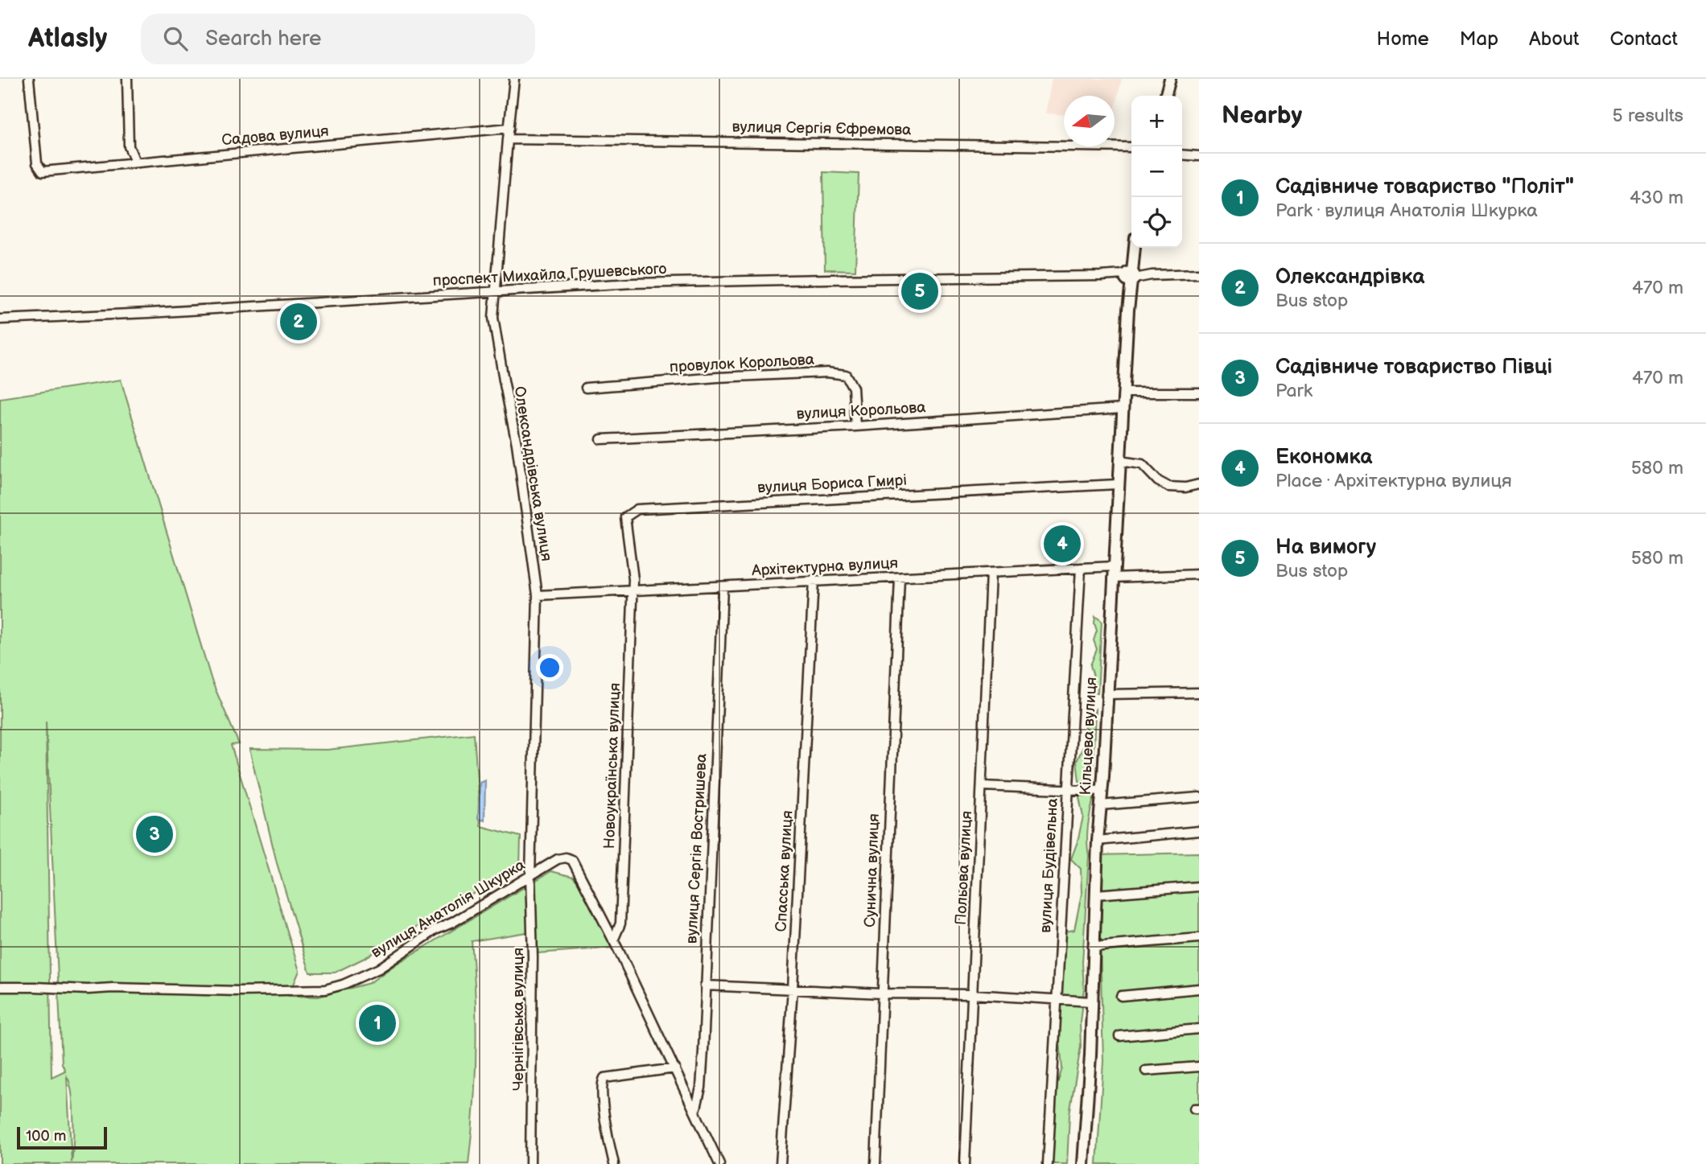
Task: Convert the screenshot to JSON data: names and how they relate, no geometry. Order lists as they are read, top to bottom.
{
  "streets": {
    "main road": ["Кільцева вулиця"],
    "street": [
      "вулиця Сергія Єфремова",
      "Садова вулиця",
      "проспект Михайла Грушевського",
      "провулок Корольова",
      "вулиця Корольова",
      "Олександрівська вулиця",
      "вулиця Бориса Гмирі",
      "Архітектурна вулиця",
      "Новоукраїнська вулиця",
      "вулиця Сергія Востришева",
      "вулиця Будівельна",
      "Польова вулиця",
      "Сунична вулиця",
      "Спасська вулиця",
      "вулиця Анатолія Шкурка",
      "Чернігівська вулиця"
    ]
  },
  "crossings": [
    ["вулиця Сергія Єфремова", "Олександрівська вулиця"],
    ["Садова вулиця", "Олександрівська вулиця"],
    ["проспект Михайла Грушевського", "Олександрівська вулиця"],
    ["проспект Михайла Грушевського", "Кільцева вулиця"],
    ["провулок Корольова", "вулиця Корольова"],
    ["вулиця Корольова", "Кільцева вулиця"],
    ["Олександрівська вулиця", "Архітектурна вулиця"],
    ["Олександрівська вулиця", "вулиця Анатолія Шкурка"],
    ["Олександрівська вулиця", "Чернігівська вулиця"],
    ["вулиця Бориса Гмирі", "Архітектурна вулиця"],
    ["вулиця Бориса Гмирі", "Кільцева вулиця"],
    ["вулиця Бориса Гмирі", "Новоукраїнська вулиця"],
    ["Архітектурна вулиця", "Кільцева вулиця"],
    ["Архітектурна вулиця", "Новоукраїнська вулиця"],
    ["Архітектурна вулиця", "вулиця Сергія Востришева"],
    ["Архітектурна вулиця", "вулиця Будівельна"],
    ["Архітектурна вулиця", "Польова вулиця"],
    ["Архітектурна вулиця", "Сунична вулиця"],
    ["Архітектурна вулиця", "Спасська вулиця"],
    ["Новоукраїнська вулиця", "вулиця Анатолія Шкурка"],
    ["вулиця Сергія Востришева", "вулиця Анатолія Шкурка"],
    ["вулиця Анатолія Шкурка", "Чернігівська вулиця"]
  ],
  "scale_bar": "100 m",
  "north": "left",
  "page": {
    "header": "Atlasly",
    "search": "Search here",
    "nav": [
      "Home",
      "Map",
      "About",
      "Contact"
    ],
    "heading": ["Nearby", "5 results"],
    "map_buttons": ["+", "−"],
    "list": [
      {
        "mark": "1",
        "name": "Садівниче товариство \"Політ\"",
        "note": "Park · вулиця Анатолія Шкурка",
        "value": "430 m"
      },
      {
        "mark": "2",
        "name": "Олександрівка",
        "note": "Bus stop",
        "value": "470 m"
      },
      {
        "mark": "3",
        "name": "Садівниче товариство Півці",
        "note": "Park",
        "value": "470 m"
      },
      {
        "mark": "4",
        "name": "Економка",
        "note": "Place · Архітектурна вулиця",
        "value": "580 m"
      },
      {
        "mark": "5",
        "name": "На вимогу",
        "note": "Bus stop",
        "value": "580 m"
      }
    ],
    "pins": [
      "5",
      "2",
      "4",
      "3",
      "1"
    ],
    "scale": "100 m"
  }
}
